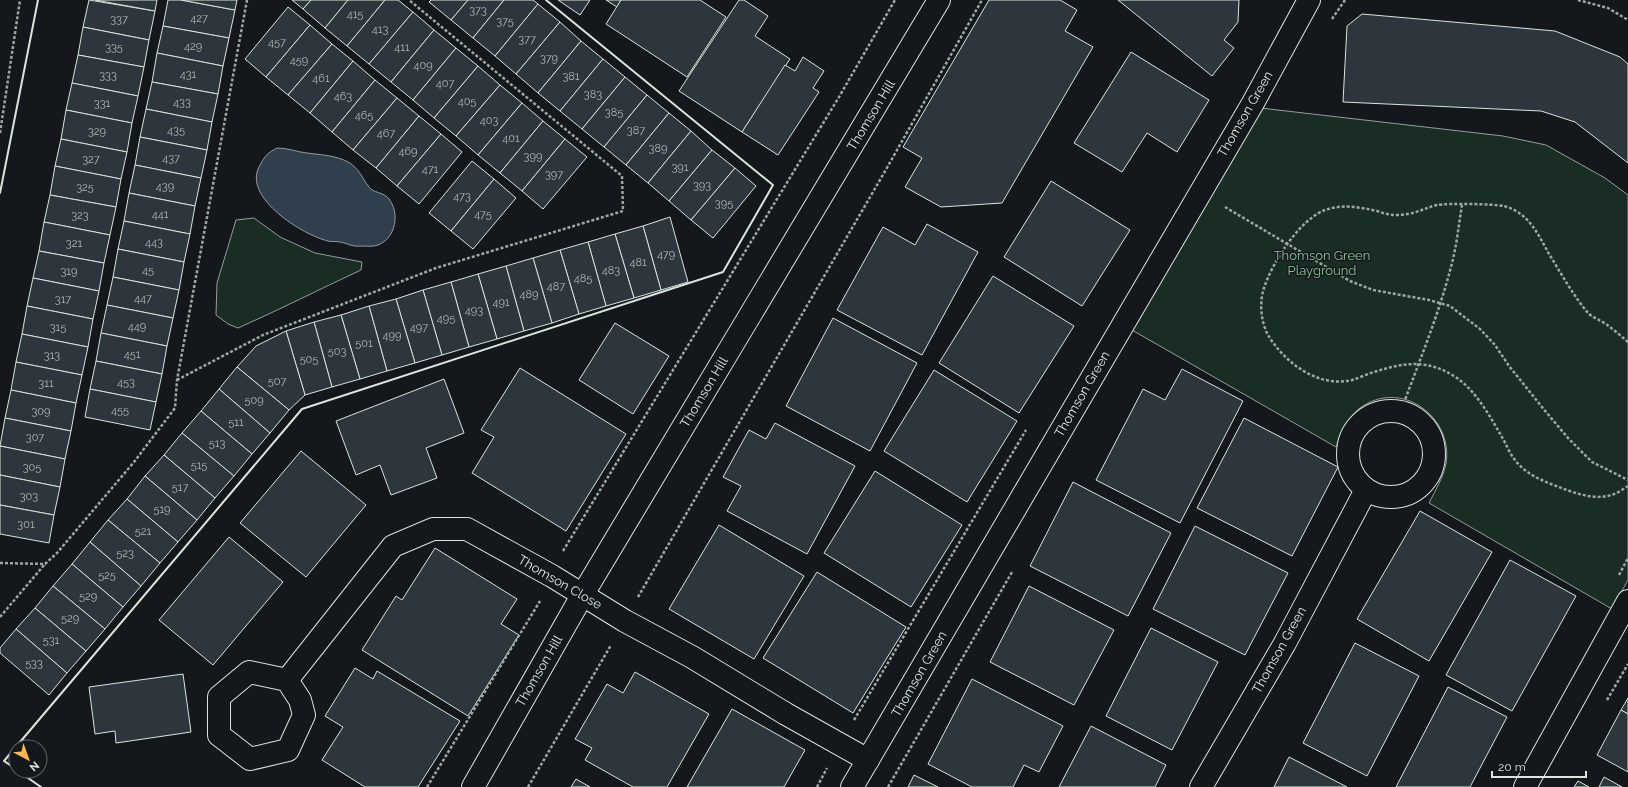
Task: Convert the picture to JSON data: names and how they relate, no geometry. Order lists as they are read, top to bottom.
{
  "streets": {
    "street": ["Thomson Green", "Thomson Hill", "Thomson Close"]
  },
  "crossings": [
    ["Thomson Green", "Thomson Close"],
    ["Thomson Hill", "Thomson Close"]
  ],
  "parks": ["Thomson Green Playground"],
  "house_numbers": [
    "373",
    "415",
    "427",
    "337",
    "375",
    "413",
    "377",
    "457",
    "429",
    "335",
    "411",
    "379",
    "459",
    "409",
    "431",
    "333",
    "381",
    "461",
    "407",
    "383",
    "463",
    "405",
    "433",
    "331",
    "385",
    "465",
    "403",
    "435",
    "387",
    "329",
    "467",
    "401",
    "389",
    "469",
    "399",
    "437",
    "327",
    "391",
    "471",
    "397",
    "393",
    "439",
    "325",
    "473",
    "395",
    "441",
    "475",
    "323",
    "443",
    "321",
    "479",
    "481",
    "45",
    "483",
    "319",
    "485",
    "487",
    "489",
    "447",
    "317",
    "491",
    "493",
    "495",
    "449",
    "315",
    "497",
    "499",
    "501",
    "503",
    "451",
    "313",
    "505",
    "507",
    "453",
    "311",
    "509",
    "455",
    "309",
    "511",
    "307",
    "513",
    "515",
    "305",
    "517",
    "303",
    "519",
    "301",
    "521",
    "523",
    "525",
    "529",
    "529",
    "531",
    "533"
  ],
  "scale_bar": "20 m",
  "north": "bottom right"
}
